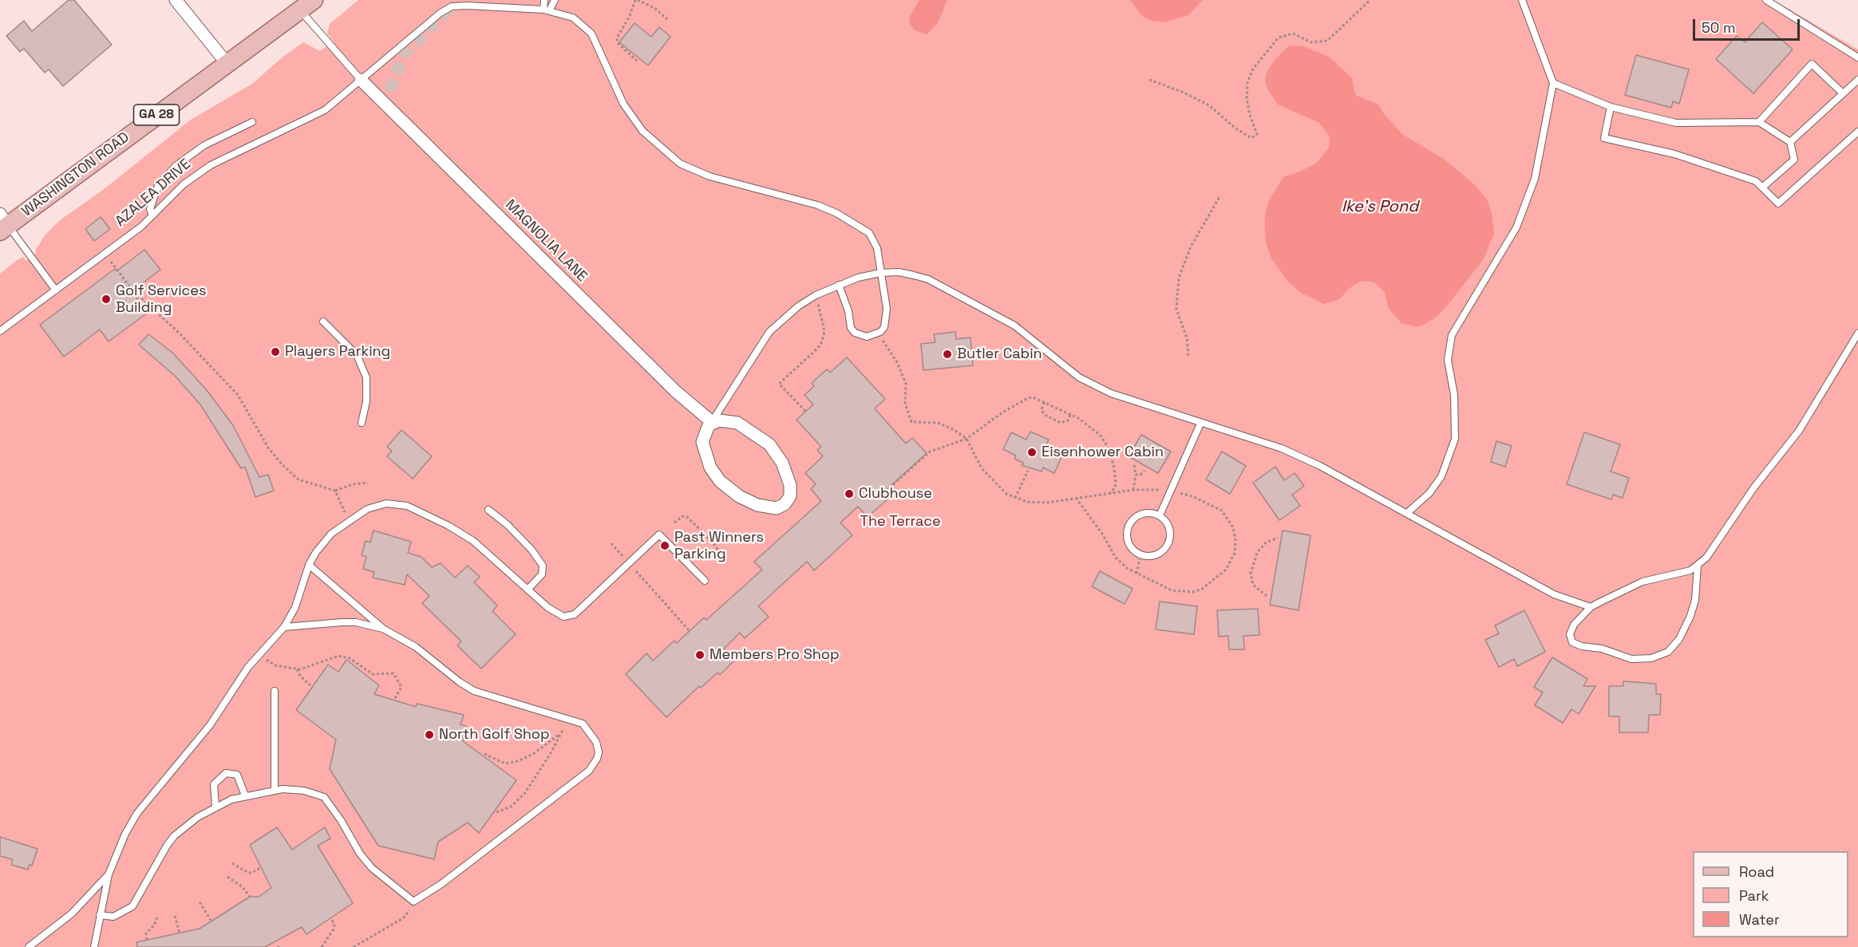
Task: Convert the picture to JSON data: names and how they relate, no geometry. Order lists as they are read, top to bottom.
{
  "streets": {
    "main road": ["GA 28", "WASHINGTON ROAD"],
    "street": ["MAGNOLIA LANE"],
    "lane": ["AZALEA DRIVE"]
  },
  "crossings": [
    ["AZALEA DRIVE", "MAGNOLIA LANE"]
  ],
  "water": ["Ike's Pond"],
  "parks": ["The Terrace"],
  "places": [
    "Golf Services Building",
    "Players Parking",
    "Butler Cabin",
    "Eisenhower Cabin",
    "Clubhouse",
    "Past Winners Parking",
    "Members Pro Shop",
    "North Golf Shop"
  ],
  "legend": ["Road", "Park", "Water"],
  "scale_bar": "50 m"
}
